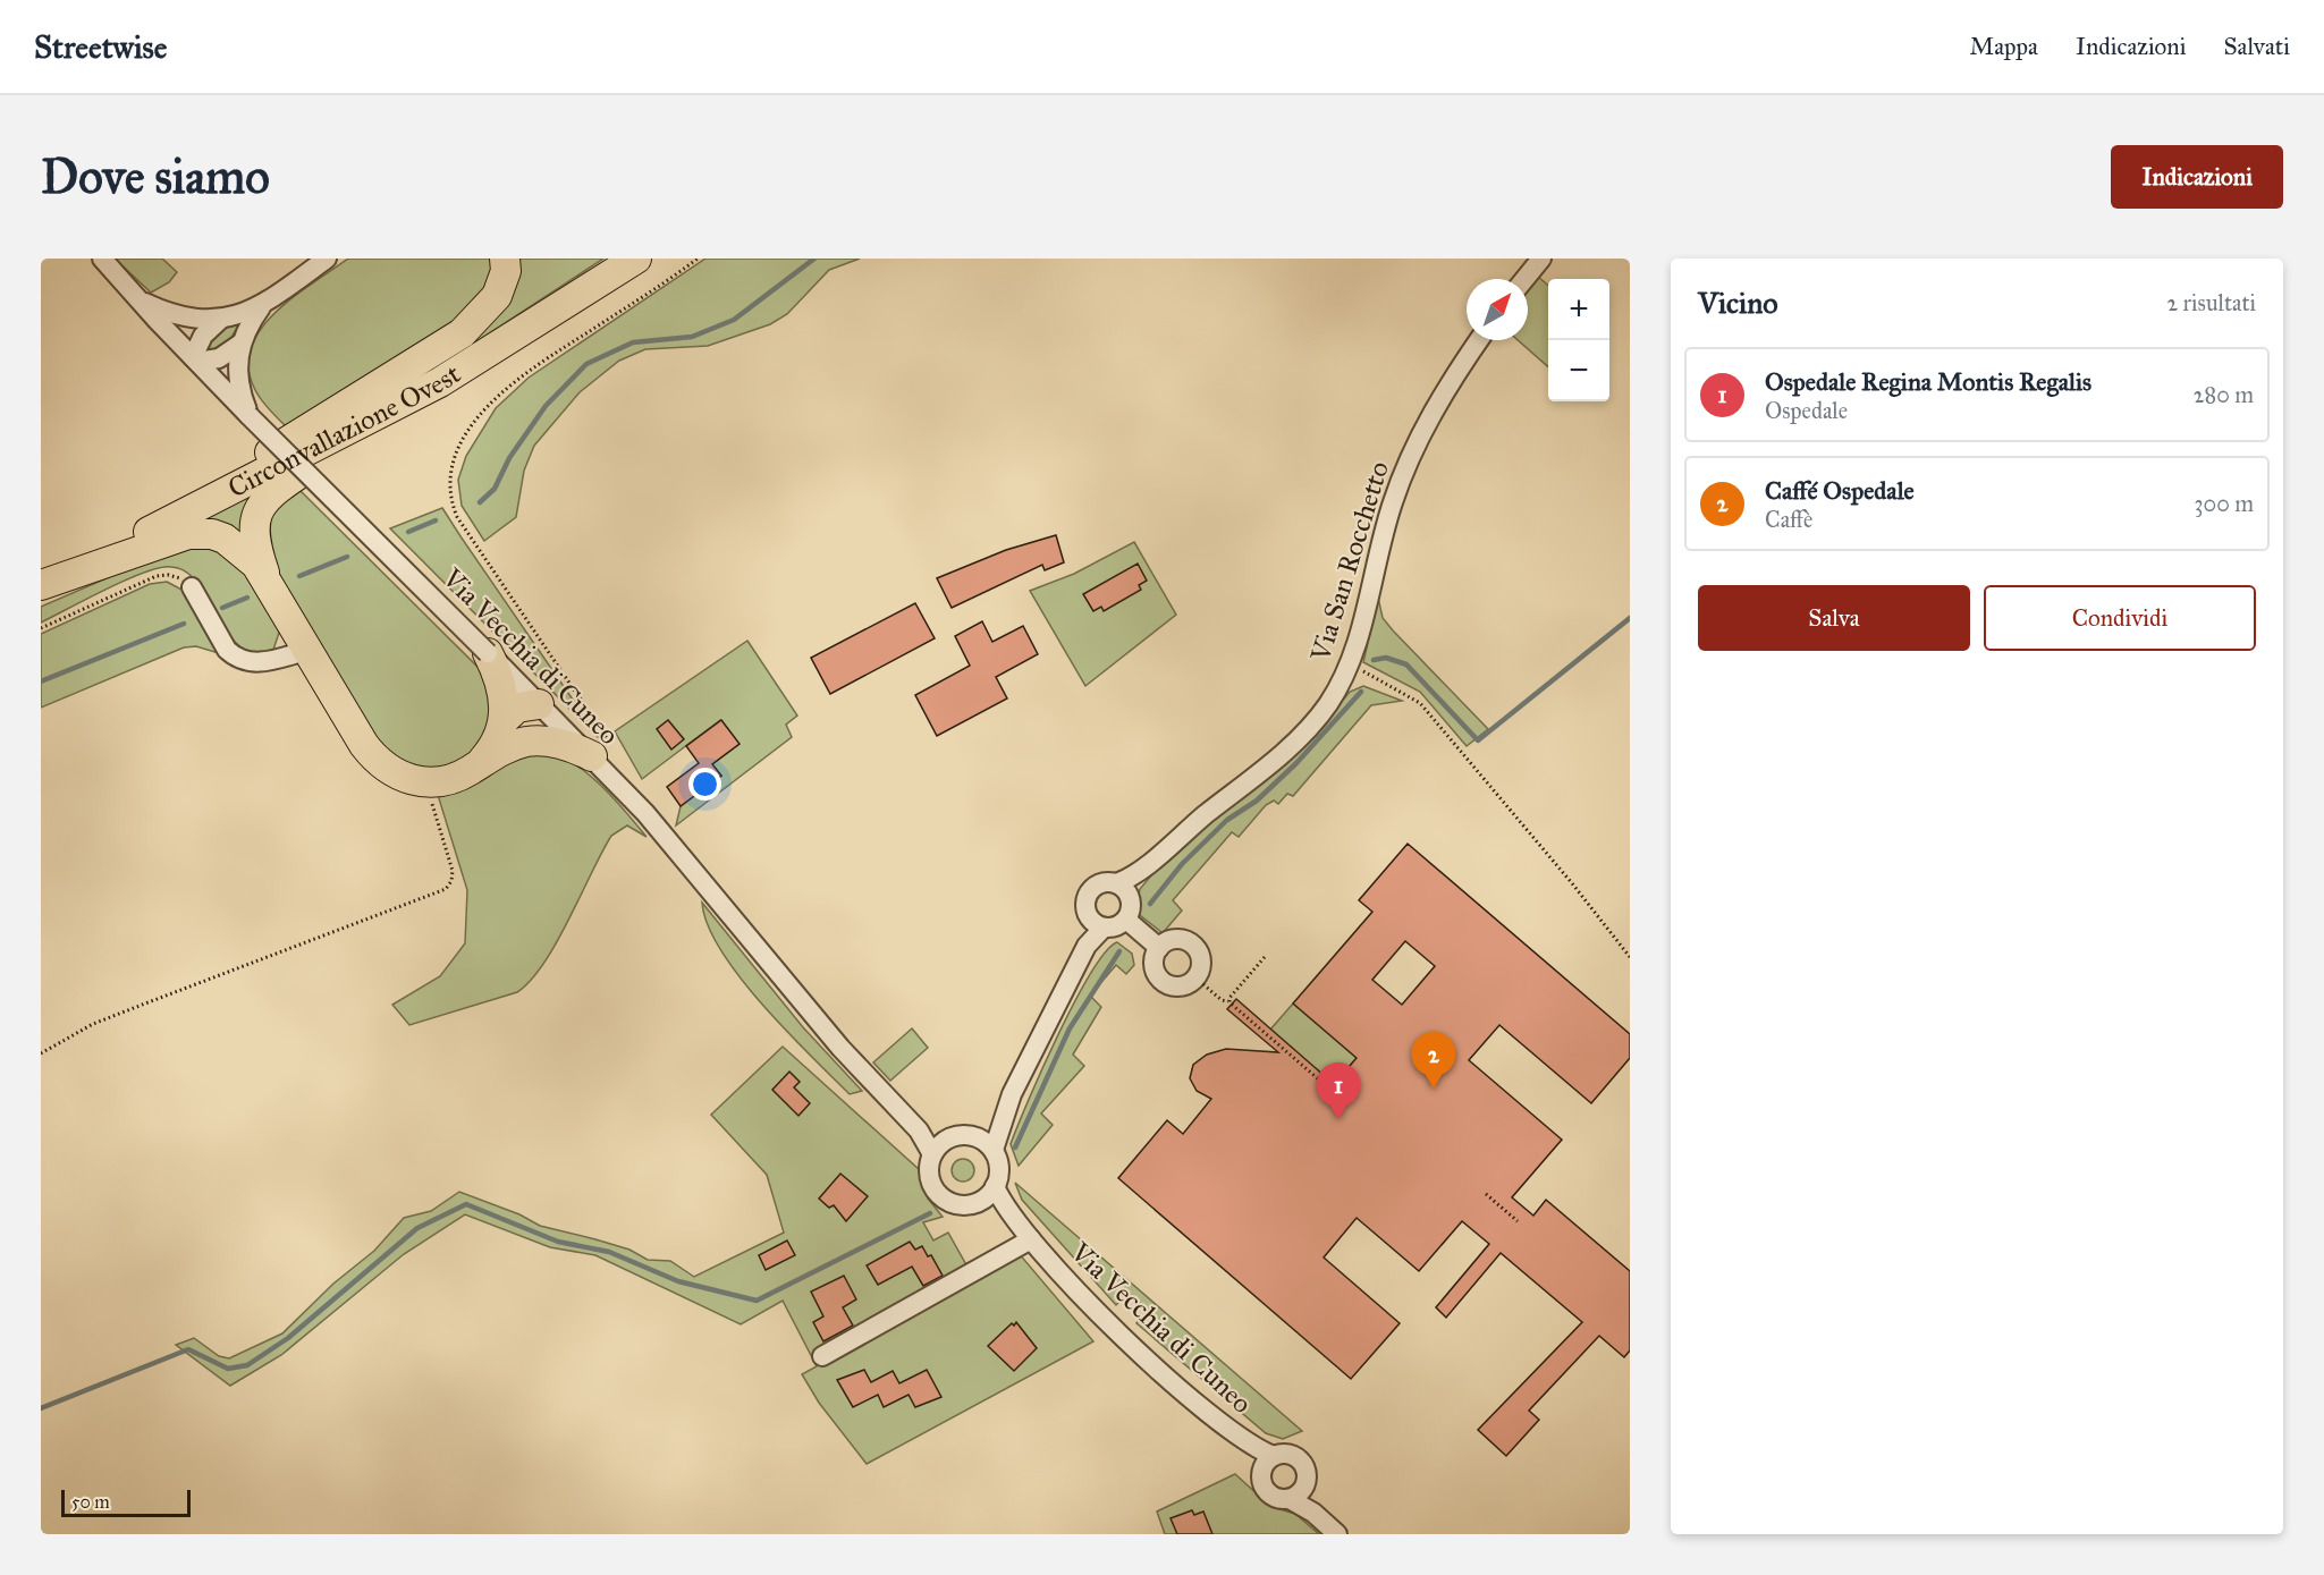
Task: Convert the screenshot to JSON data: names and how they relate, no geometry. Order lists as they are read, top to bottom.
{
  "streets": {
    "highway": ["Circonvallazione Ovest"],
    "street": ["Via San Rocchetto", "Via Vecchia di Cuneo"]
  },
  "scale_bar": "50 m",
  "north": "top right",
  "page": {
    "header": "Streetwise",
    "nav": ["Mappa", "Indicazioni", "Salvati"],
    "buttons": [
      "Indicazioni",
      ["Salva", "Condividi"]
    ],
    "title": "Dove siamo",
    "heading": ["Vicino", "2 risultati"],
    "map_buttons": ["+", "−"],
    "list": [
      {
        "mark": "1",
        "name": "Ospedale Regina Montis Regalis",
        "note": "Ospedale",
        "value": "280 m"
      },
      {
        "mark": "2",
        "name": "Caffé Ospedale",
        "note": "Caffè",
        "value": "300 m"
      }
    ],
    "pins": ["2", "1"],
    "scale": "50 m"
  }
}
